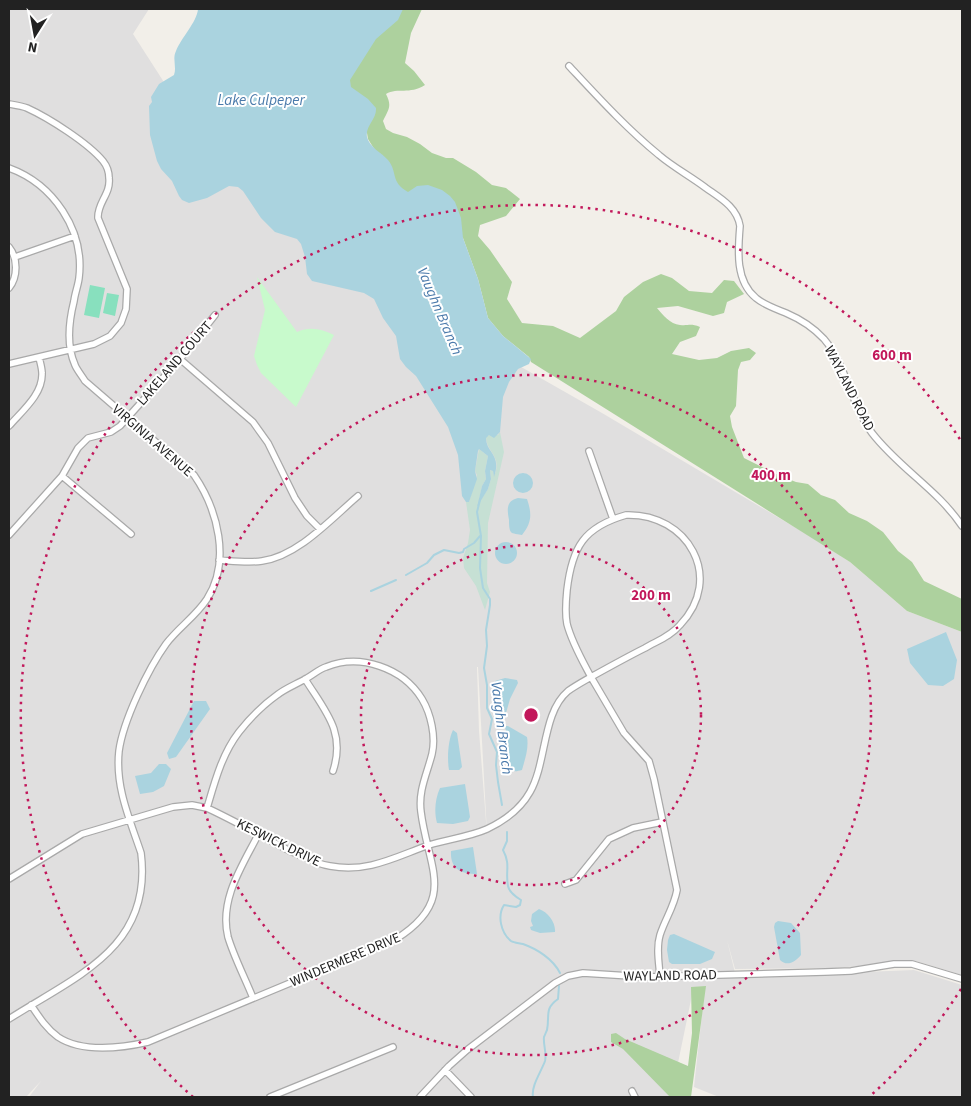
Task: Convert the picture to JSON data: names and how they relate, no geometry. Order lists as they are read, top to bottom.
{
  "streets": {
    "street": [
      "LAKELAND COURT",
      "WAYLAND ROAD",
      "VIRGINIA AVENUE",
      "KESWICK DRIVE",
      "WINDERMERE DRIVE"
    ]
  },
  "crossings": [
    ["LAKELAND COURT", "VIRGINIA AVENUE"],
    ["VIRGINIA AVENUE", "KESWICK DRIVE"],
    ["VIRGINIA AVENUE", "WINDERMERE DRIVE"],
    ["KESWICK DRIVE", "WINDERMERE DRIVE"]
  ],
  "water": ["Lake Culpeper", "Vaughn Branch"],
  "north": "bottom",
  "rings": ["600 m", "400 m", "200 m"]
}
